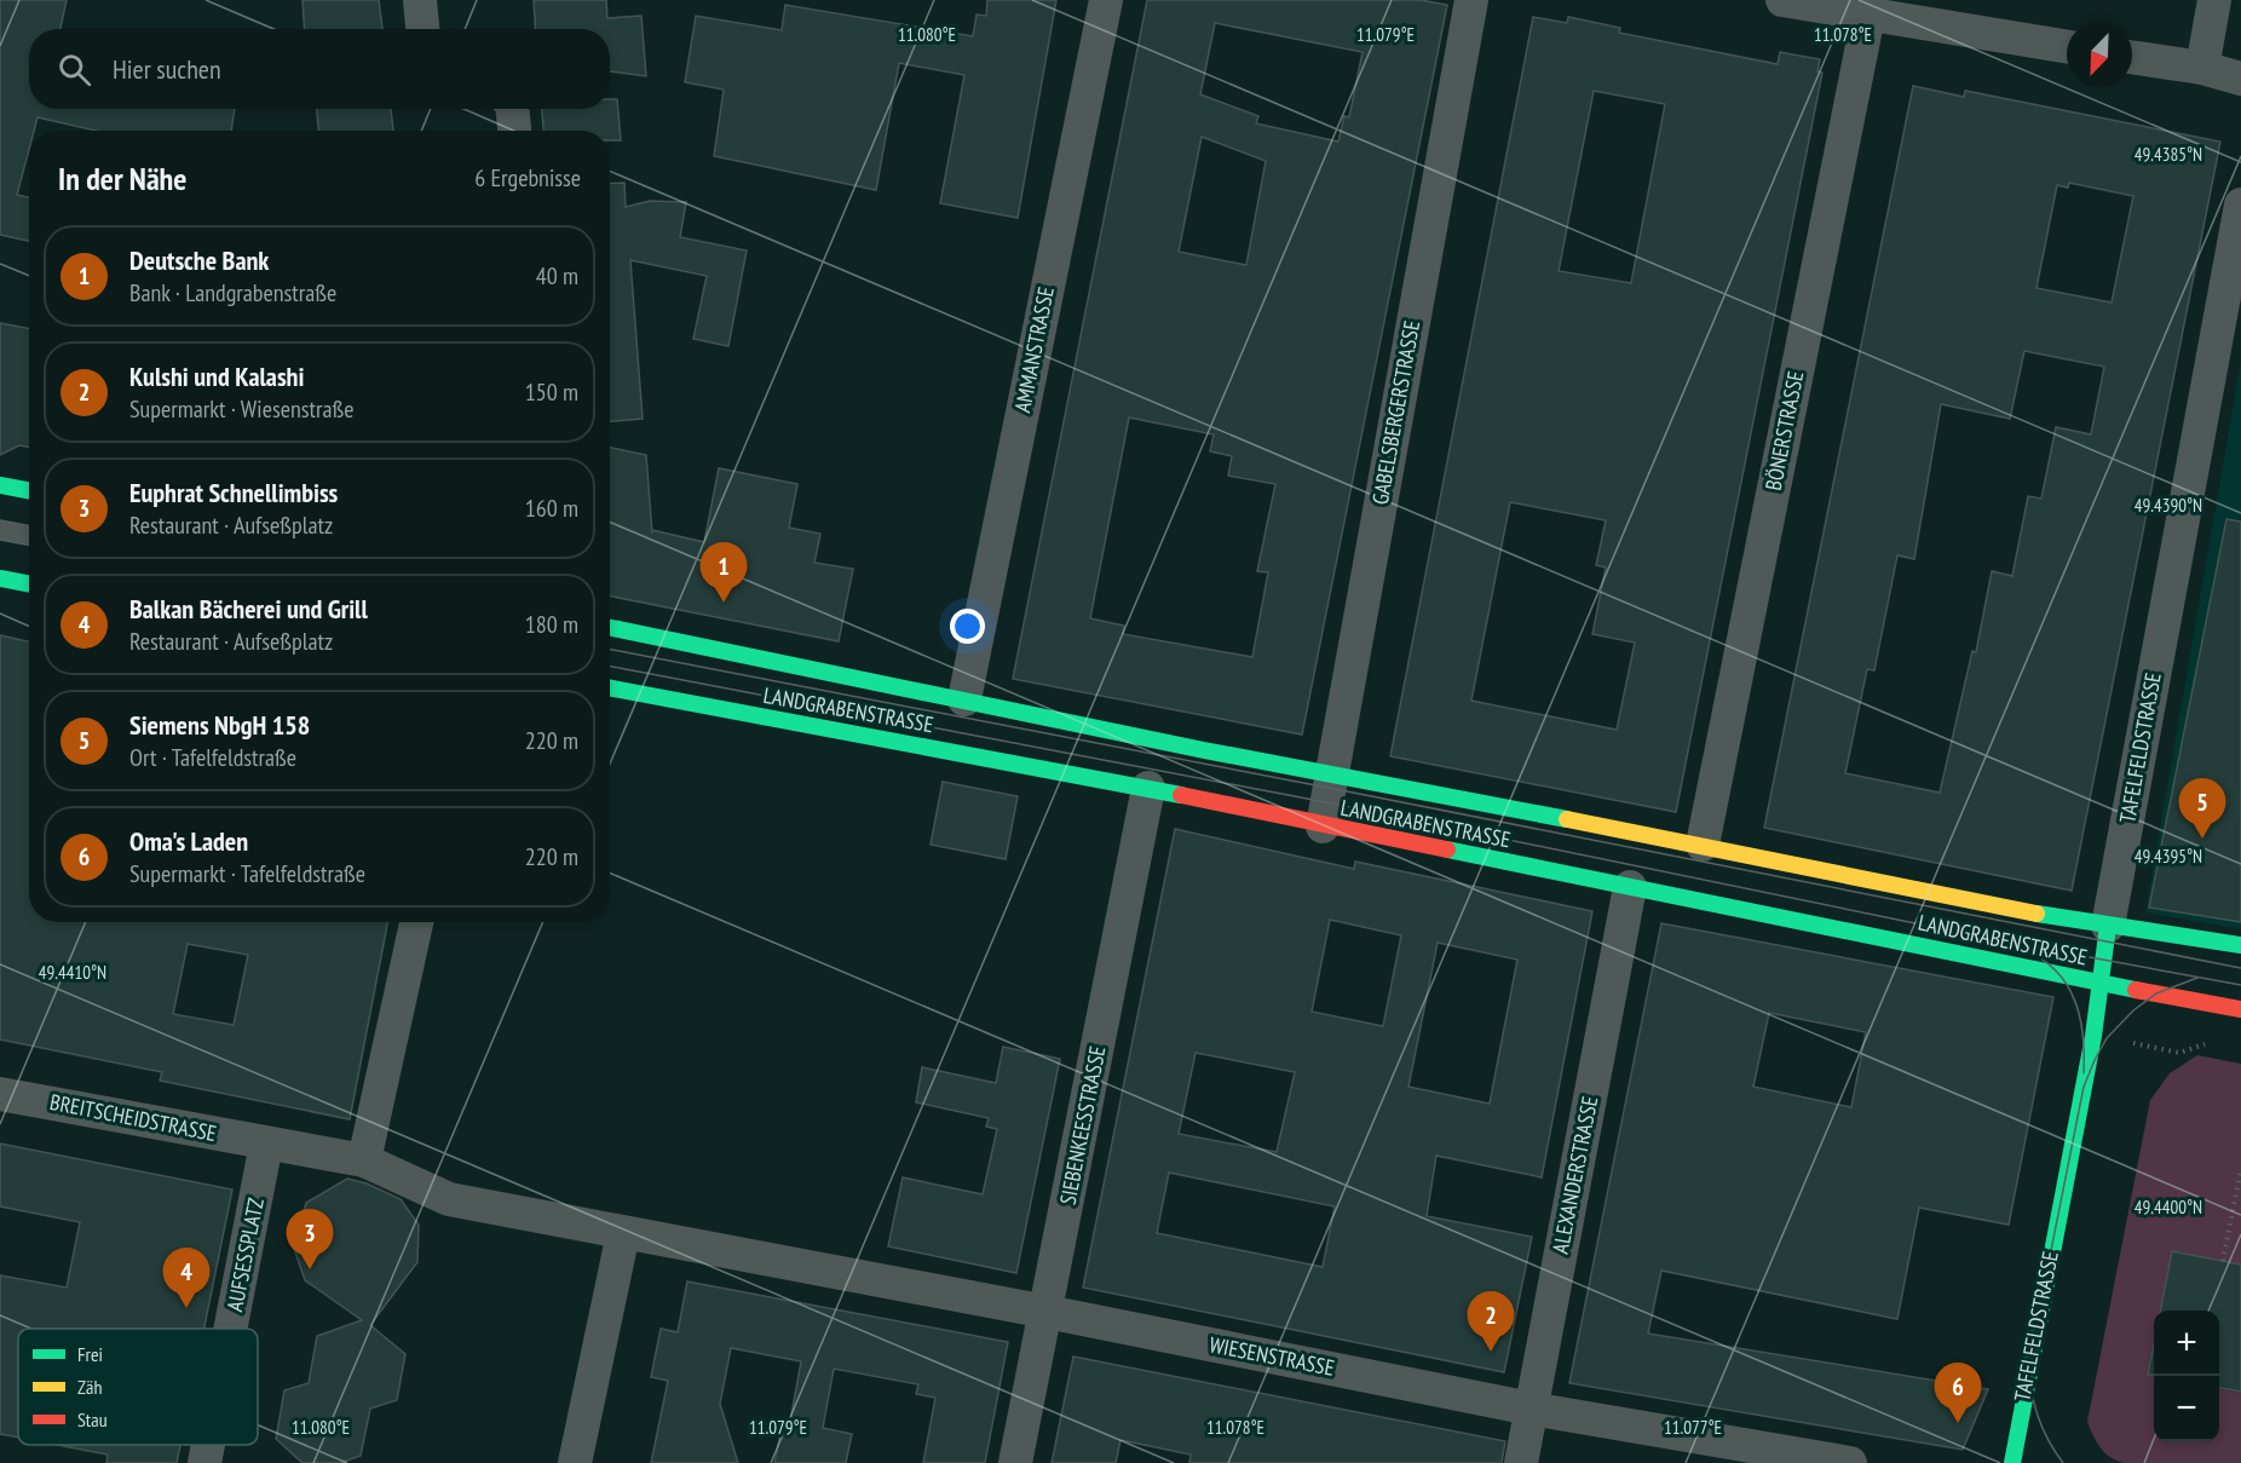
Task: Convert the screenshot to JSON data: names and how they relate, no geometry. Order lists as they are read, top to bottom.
{
  "streets": {
    "main road": ["LANDGRABENSTRASSE", "TAFELFELDSTRASSE"],
    "street": [
      "AMMANSTRASSE",
      "GABELSBERGERSTRASSE",
      "BÖNERSTRASSE",
      "BREITSCHEIDSTRASSE",
      "SIEBENKEESSTRASSE",
      "ALEXANDERSTRASSE",
      "AUFSESSPLATZ",
      "WIESENSTRASSE"
    ]
  },
  "crossings": [
    ["AMMANSTRASSE", "LANDGRABENSTRASSE"],
    ["GABELSBERGERSTRASSE", "LANDGRABENSTRASSE"],
    ["BÖNERSTRASSE", "LANDGRABENSTRASSE"],
    ["LANDGRABENSTRASSE", "TAFELFELDSTRASSE"],
    ["LANDGRABENSTRASSE", "SIEBENKEESSTRASSE"],
    ["LANDGRABENSTRASSE", "ALEXANDERSTRASSE"],
    ["BREITSCHEIDSTRASSE", "AUFSESSPLATZ"],
    ["SIEBENKEESSTRASSE", "WIESENSTRASSE"],
    ["ALEXANDERSTRASSE", "WIESENSTRASSE"]
  ],
  "legend": ["Frei", "Zäh", "Stau"],
  "north": "bottom left",
  "page": {
    "search": "Hier suchen",
    "heading": ["In der Nähe", "6 Ergebnisse"],
    "list": [
      {
        "mark": "1",
        "name": "Deutsche Bank",
        "note": "Bank · Landgrabenstraße",
        "value": "40 m"
      },
      {
        "mark": "2",
        "name": "Kulshi und Kalashi",
        "note": "Supermarkt · Wiesenstraße",
        "value": "150 m"
      },
      {
        "mark": "3",
        "name": "Euphrat Schnellimbiss",
        "note": "Restaurant · Aufseßplatz",
        "value": "160 m"
      },
      {
        "mark": "4",
        "name": "Balkan Bächerei und Grill",
        "note": "Restaurant · Aufseßplatz",
        "value": "180 m"
      },
      {
        "mark": "5",
        "name": "Siemens NbgH 158",
        "note": "Ort · Tafelfeldstraße",
        "value": "220 m"
      },
      {
        "mark": "6",
        "name": "Oma's Laden",
        "note": "Supermarkt · Tafelfeldstraße",
        "value": "220 m"
      }
    ],
    "pins": [
      "1",
      "5",
      "3",
      "4",
      "2",
      "6"
    ],
    "map_buttons": ["+", "−"]
  },
  "coordinates": [
    "11.080°E",
    "11.079°E",
    "11.078°E",
    "49.4385°N",
    "49.4390°N",
    "49.4395°N",
    "49.4410°N",
    "49.4400°N",
    "11.077°E"
  ]
}
